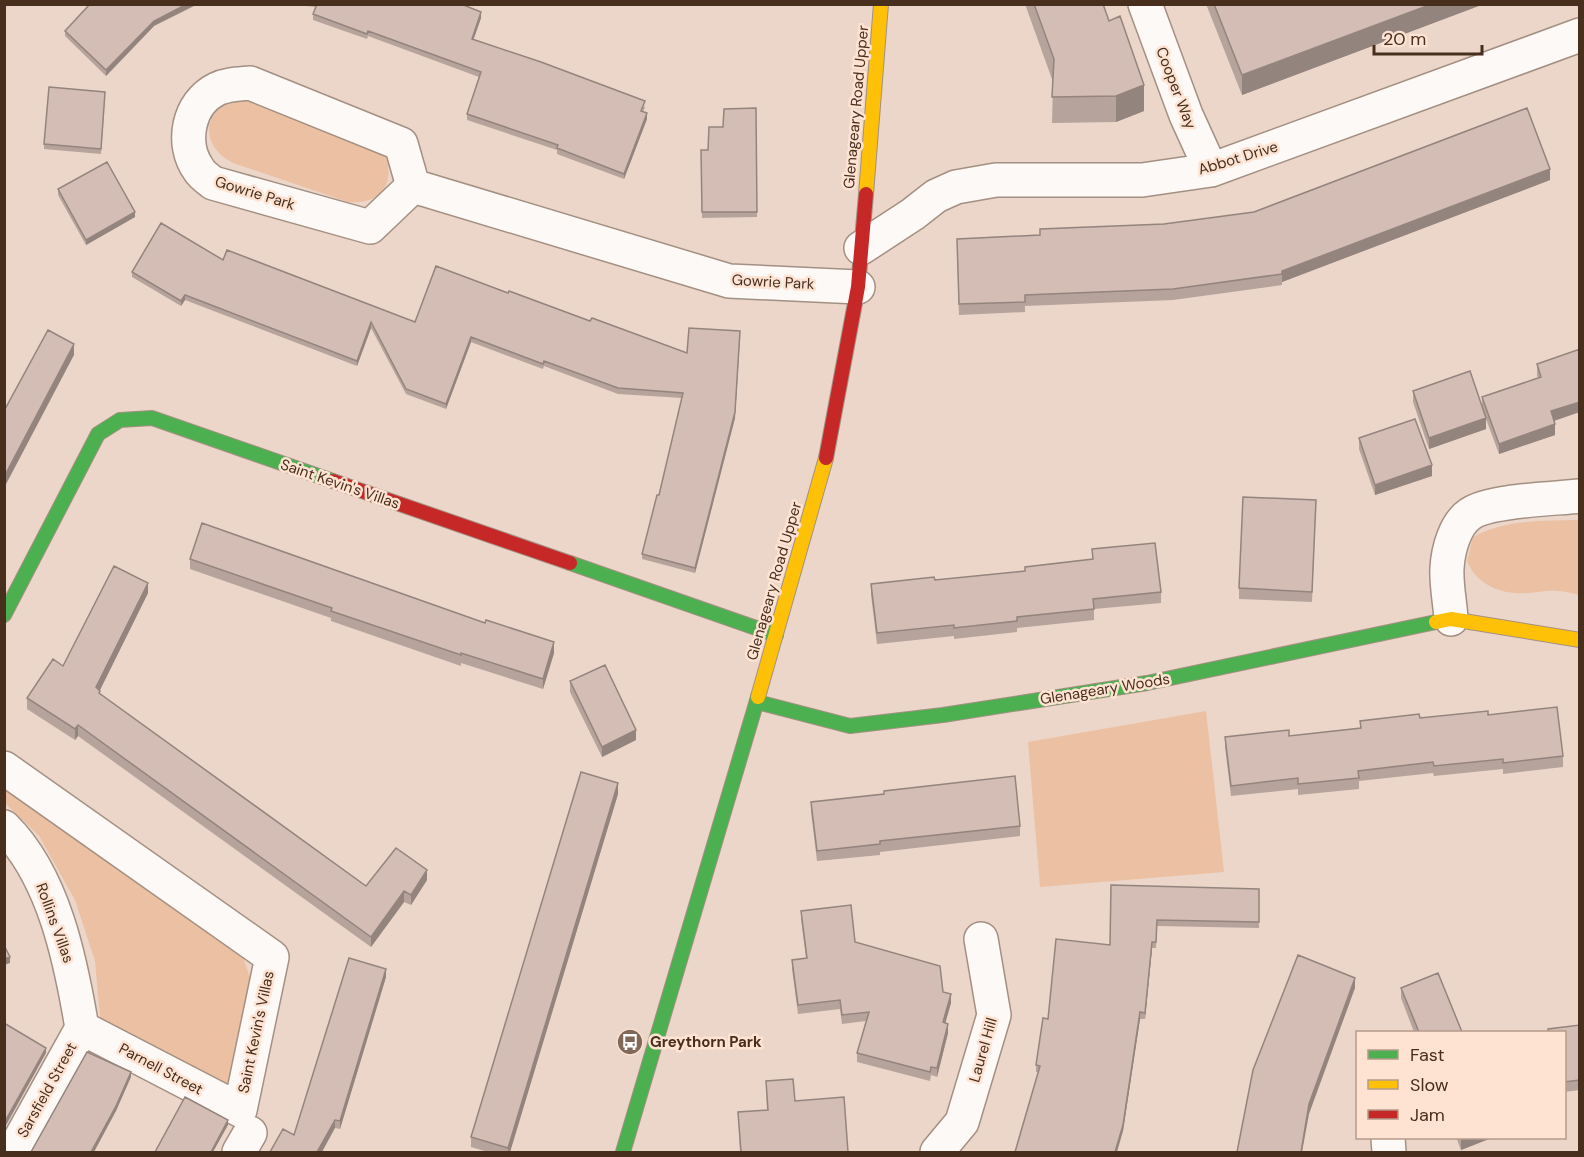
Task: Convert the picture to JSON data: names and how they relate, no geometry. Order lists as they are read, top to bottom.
{
  "streets": {
    "street": [
      "Cooper Way",
      "Glenageary Road Upper",
      "Abbot Drive",
      "Gowrie Park",
      "Saint Kevin's Villas",
      "Glenageary Woods",
      "Rollins Villas",
      "Laurel Hill",
      "Parnell Street",
      "Sarsfield Street"
    ]
  },
  "crossings": [
    ["Cooper Way", "Abbot Drive"],
    ["Glenageary Road Upper", "Abbot Drive"],
    ["Glenageary Road Upper", "Gowrie Park"],
    ["Glenageary Road Upper", "Saint Kevin's Villas"],
    ["Glenageary Road Upper", "Glenageary Woods"],
    ["Saint Kevin's Villas", "Parnell Street"],
    ["Rollins Villas", "Parnell Street"],
    ["Rollins Villas", "Sarsfield Street"],
    ["Parnell Street", "Sarsfield Street"]
  ],
  "places": {
    "bus stop": ["Greythorn Park"]
  },
  "legend": ["Fast", "Slow", "Jam"],
  "scale_bar": "20 m"
}
